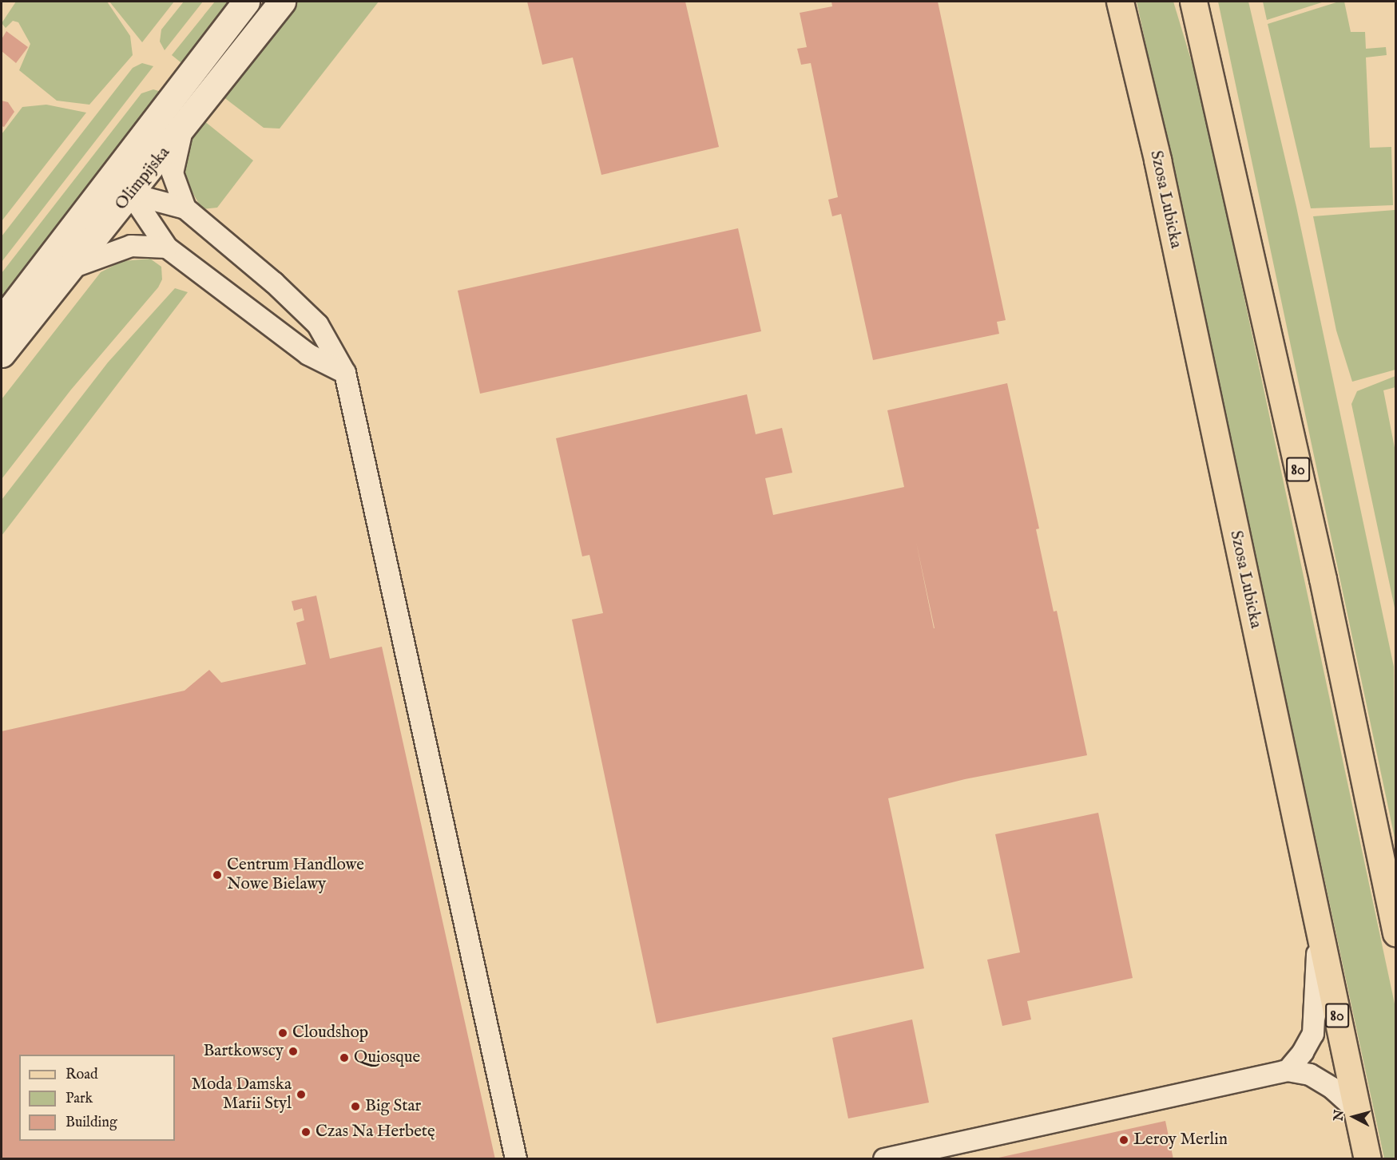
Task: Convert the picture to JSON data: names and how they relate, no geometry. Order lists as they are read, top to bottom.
{
  "streets": {
    "main road": ["Olimpijska", "Szosa Lubicka", "80"]
  },
  "places": [
    "Centrum Handlowe Nowe Bielawy",
    "Cloudshop",
    "Bartkowscy",
    "Quiosque",
    "Moda Damska Marii Styl",
    "Big Star",
    "Czas Na Herbetę",
    "Leroy Merlin"
  ],
  "legend": ["Road", "Park", "Building"],
  "north": "left"
}
